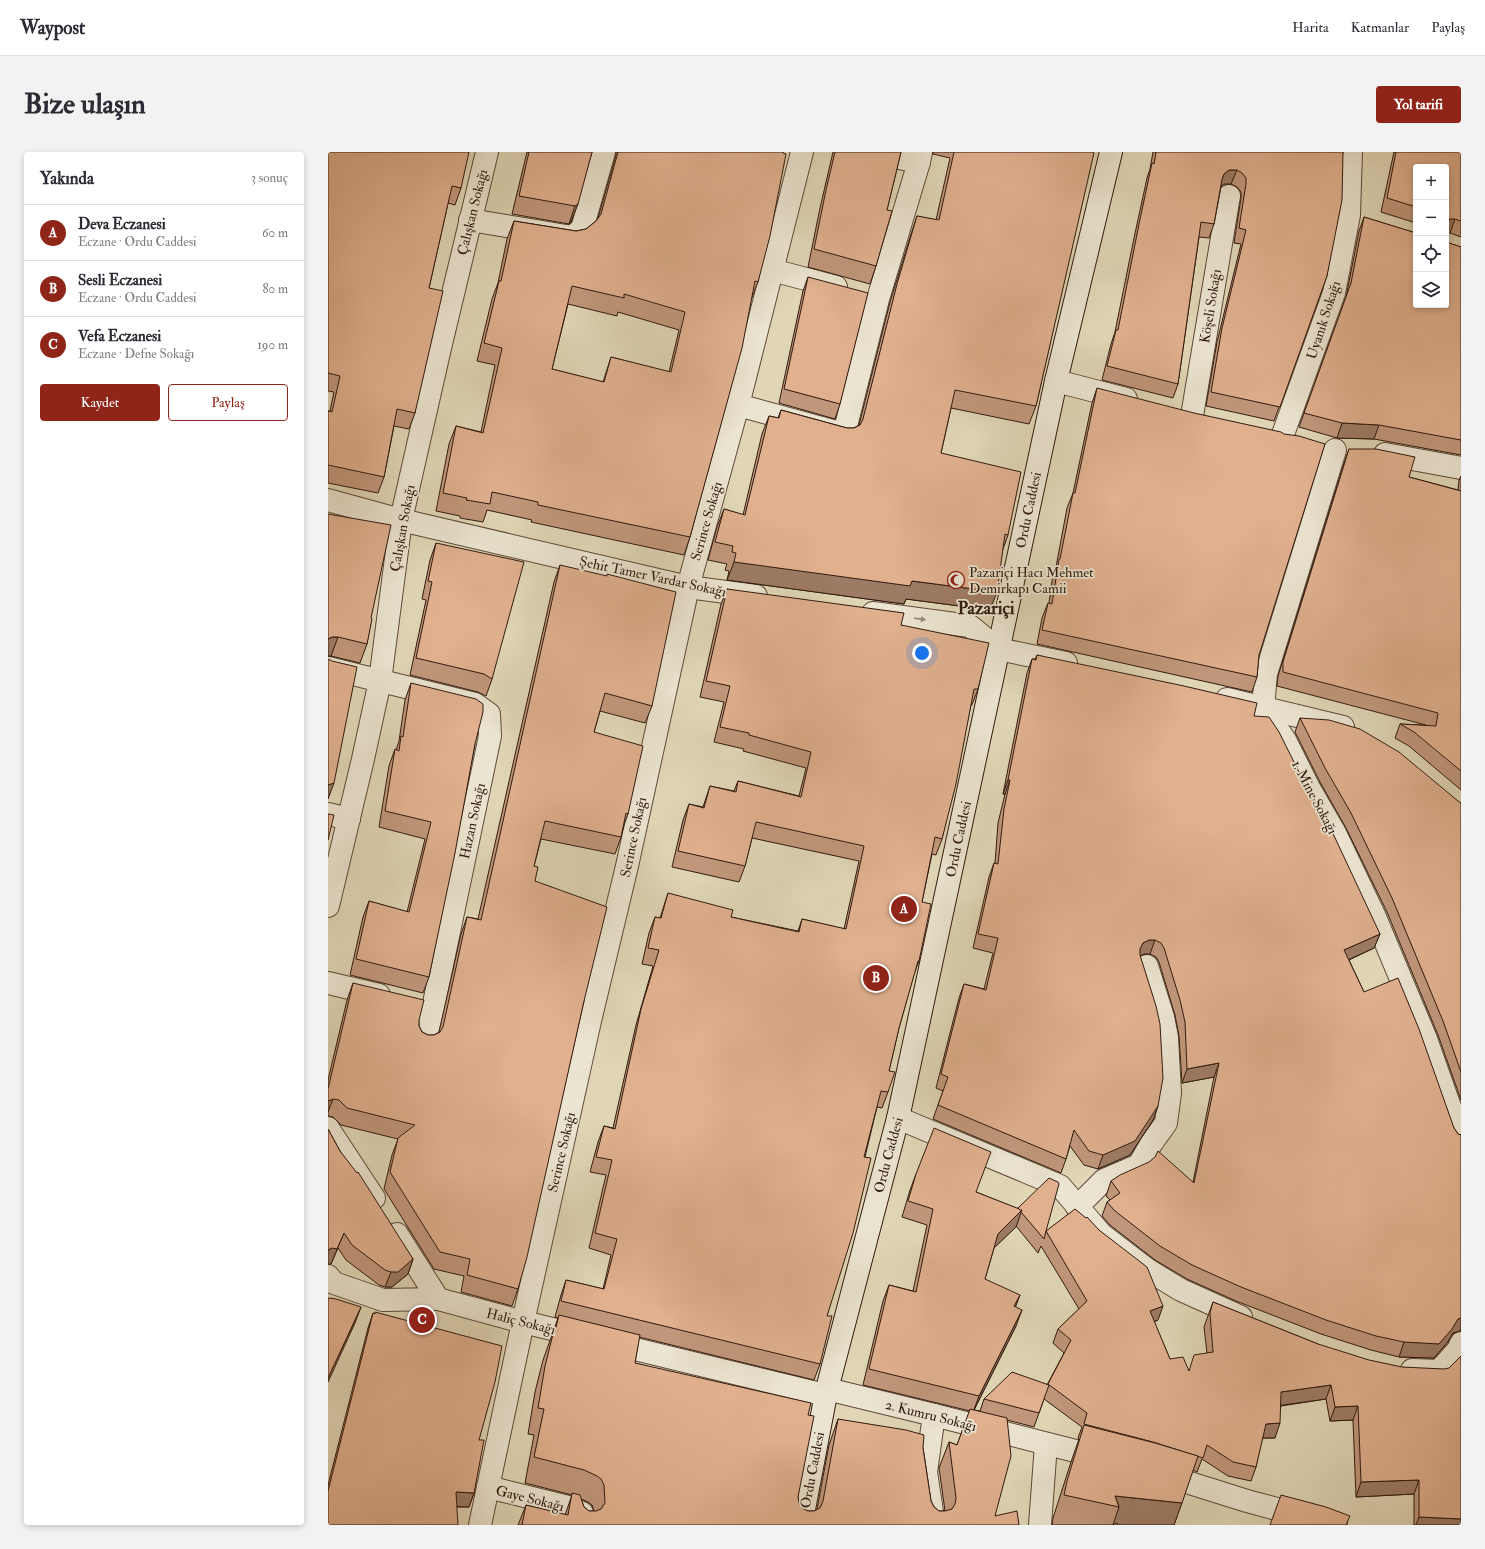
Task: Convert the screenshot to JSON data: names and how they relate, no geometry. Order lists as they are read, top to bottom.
{
  "streets": {
    "street": [
      "Çalışkan Sokağı",
      "Köşeli Sokağı",
      "Uyanık Sokağı",
      "Ordu Caddesi",
      "Serince Sokağı",
      "Şehit Tamer Vardar Sokağı",
      "1. Mine Sokağı",
      "Hazan Sokağı",
      "Haliç Sokağı",
      "2. Kumru Sokağı",
      "Gaye Sokağı"
    ]
  },
  "crossings": [
    ["Çalışkan Sokağı", "Şehit Tamer Vardar Sokağı"],
    ["Çalışkan Sokağı", "Hazan Sokağı"],
    ["Ordu Caddesi", "Haliç Sokağı"],
    ["Ordu Caddesi", "2. Kumru Sokağı"],
    ["Serince Sokağı", "Şehit Tamer Vardar Sokağı"],
    ["Serince Sokağı", "Haliç Sokağı"],
    ["Serince Sokağı", "Gaye Sokağı"],
    ["Haliç Sokağı", "2. Kumru Sokağı"]
  ],
  "districts": ["Pazariçi"],
  "places": {
    "mosque": ["Pazariçi Hacı Mehmet Demirkapı Camii"]
  },
  "page": {
    "header": "Waypost",
    "nav": ["Harita", "Katmanlar", "Paylaş"],
    "buttons": [
      "Yol tarifi",
      ["Kaydet", "Paylaş"]
    ],
    "title": "Bize ulaşın",
    "heading": ["Yakında", "3 sonuç"],
    "map_buttons": ["+", "−"],
    "list": [
      {
        "mark": "A",
        "name": "Deva Eczanesi",
        "note": "Eczane · Ordu Caddesi",
        "value": "60 m"
      },
      {
        "mark": "B",
        "name": "Sesli Eczanesi",
        "note": "Eczane · Ordu Caddesi",
        "value": "80 m"
      },
      {
        "mark": "C",
        "name": "Vefa Eczanesi",
        "note": "Eczane · Defne Sokağı",
        "value": "190 m"
      }
    ],
    "pins": ["A", "B", "C"]
  }
}
